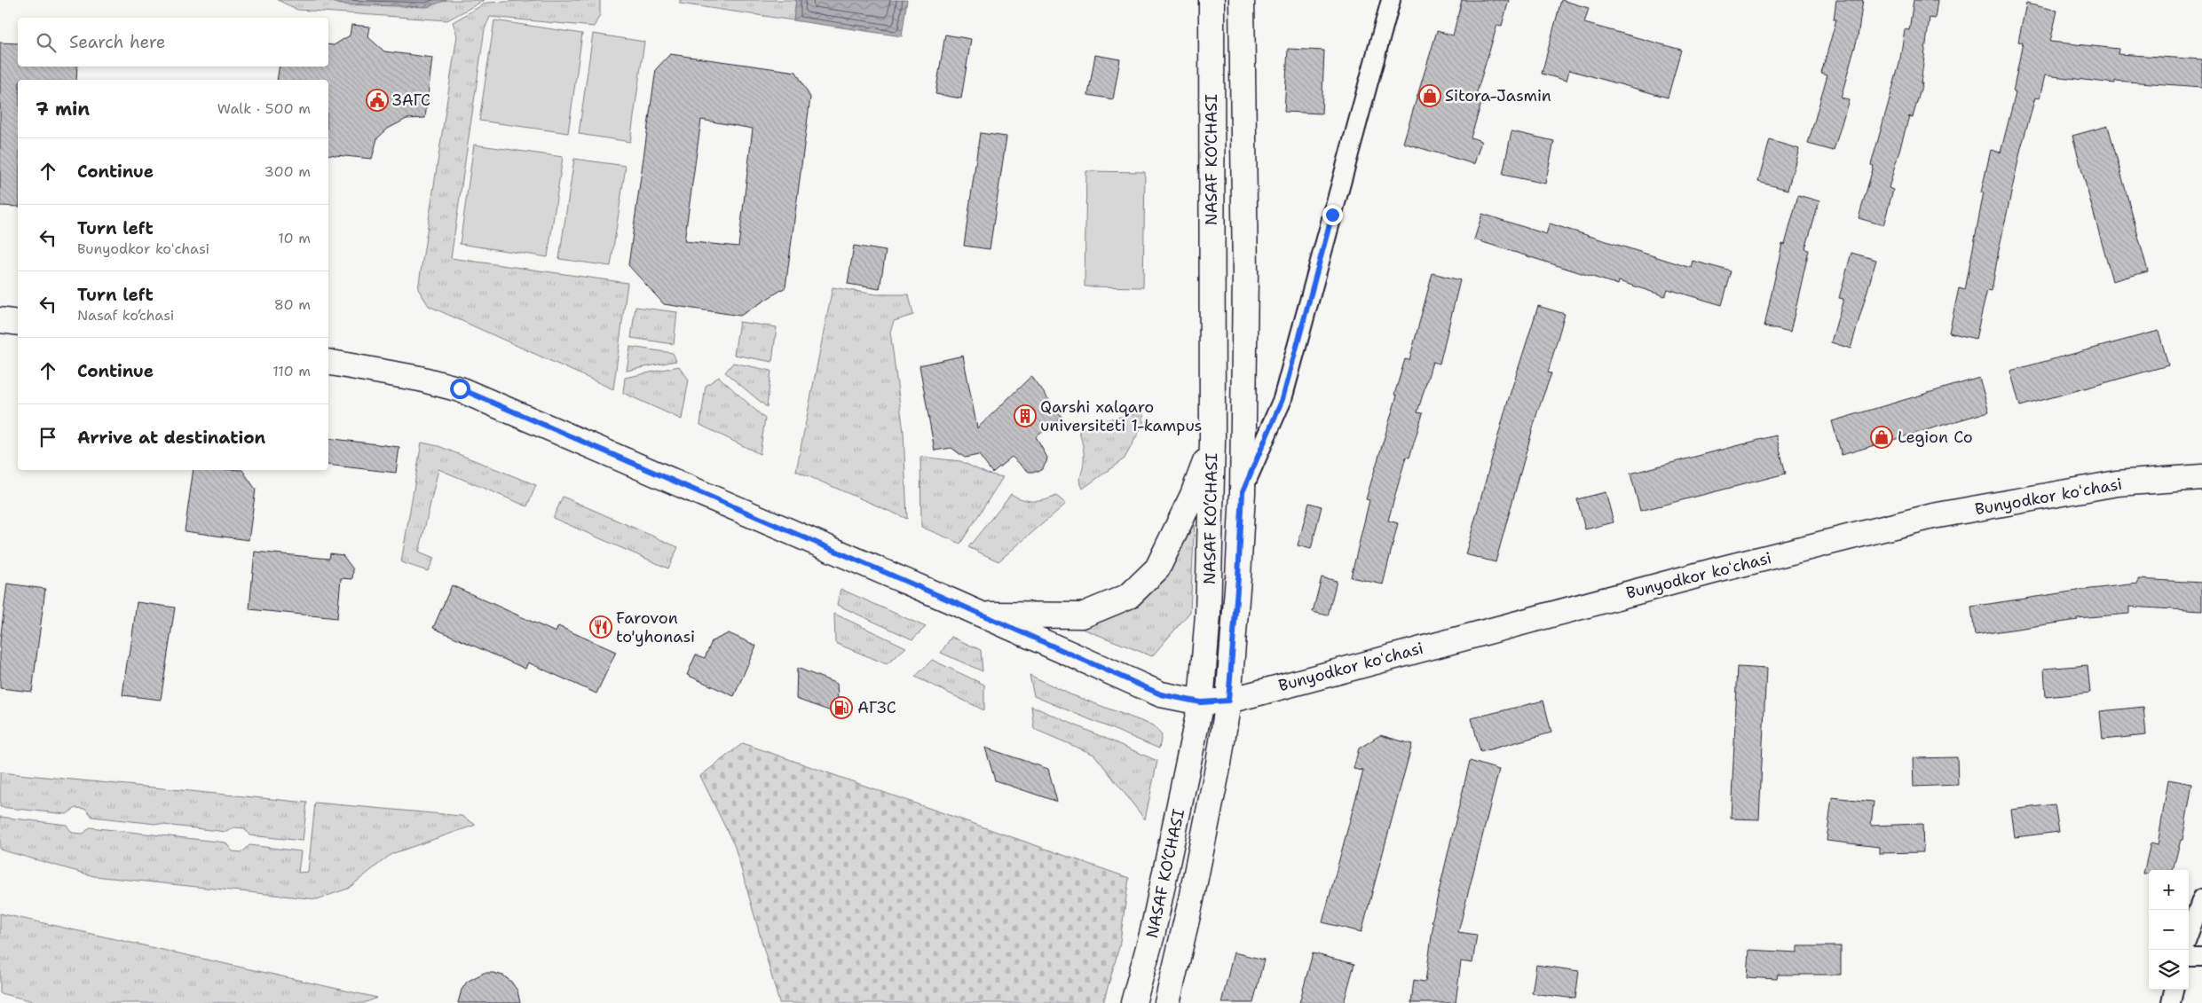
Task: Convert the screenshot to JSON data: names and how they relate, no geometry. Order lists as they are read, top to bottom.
{
  "streets": {
    "main road": ["NASAF KO‘CHASI", "Bunyodkor koʻchasi"]
  },
  "crossings": [
    ["NASAF KO‘CHASI", "Bunyodkor koʻchasi"]
  ],
  "places": {
    "shop": ["Sitora-Jasmin", "Legion Co"],
    "public building": ["ЗАГС"],
    "building": ["Qarshi xalqaro universiteti 1-kampus"],
    "restaurant": ["Farovon to'yhonasi"],
    "fuel station": ["АГЗС"]
  },
  "page": {
    "search": "Search here",
    "heading": ["7 min", "Walk · 500 m"],
    "list": [
      ["Continue", "300 m"],
      ["Turn left", "Bunyodkor koʻchasi", "10 m"],
      ["Turn left", "Nasaf ko‘chasi", "80 m"],
      ["Continue", "110 m"],
      "Arrive at destination"
    ],
    "map_buttons": ["+", "−"]
  }
}
